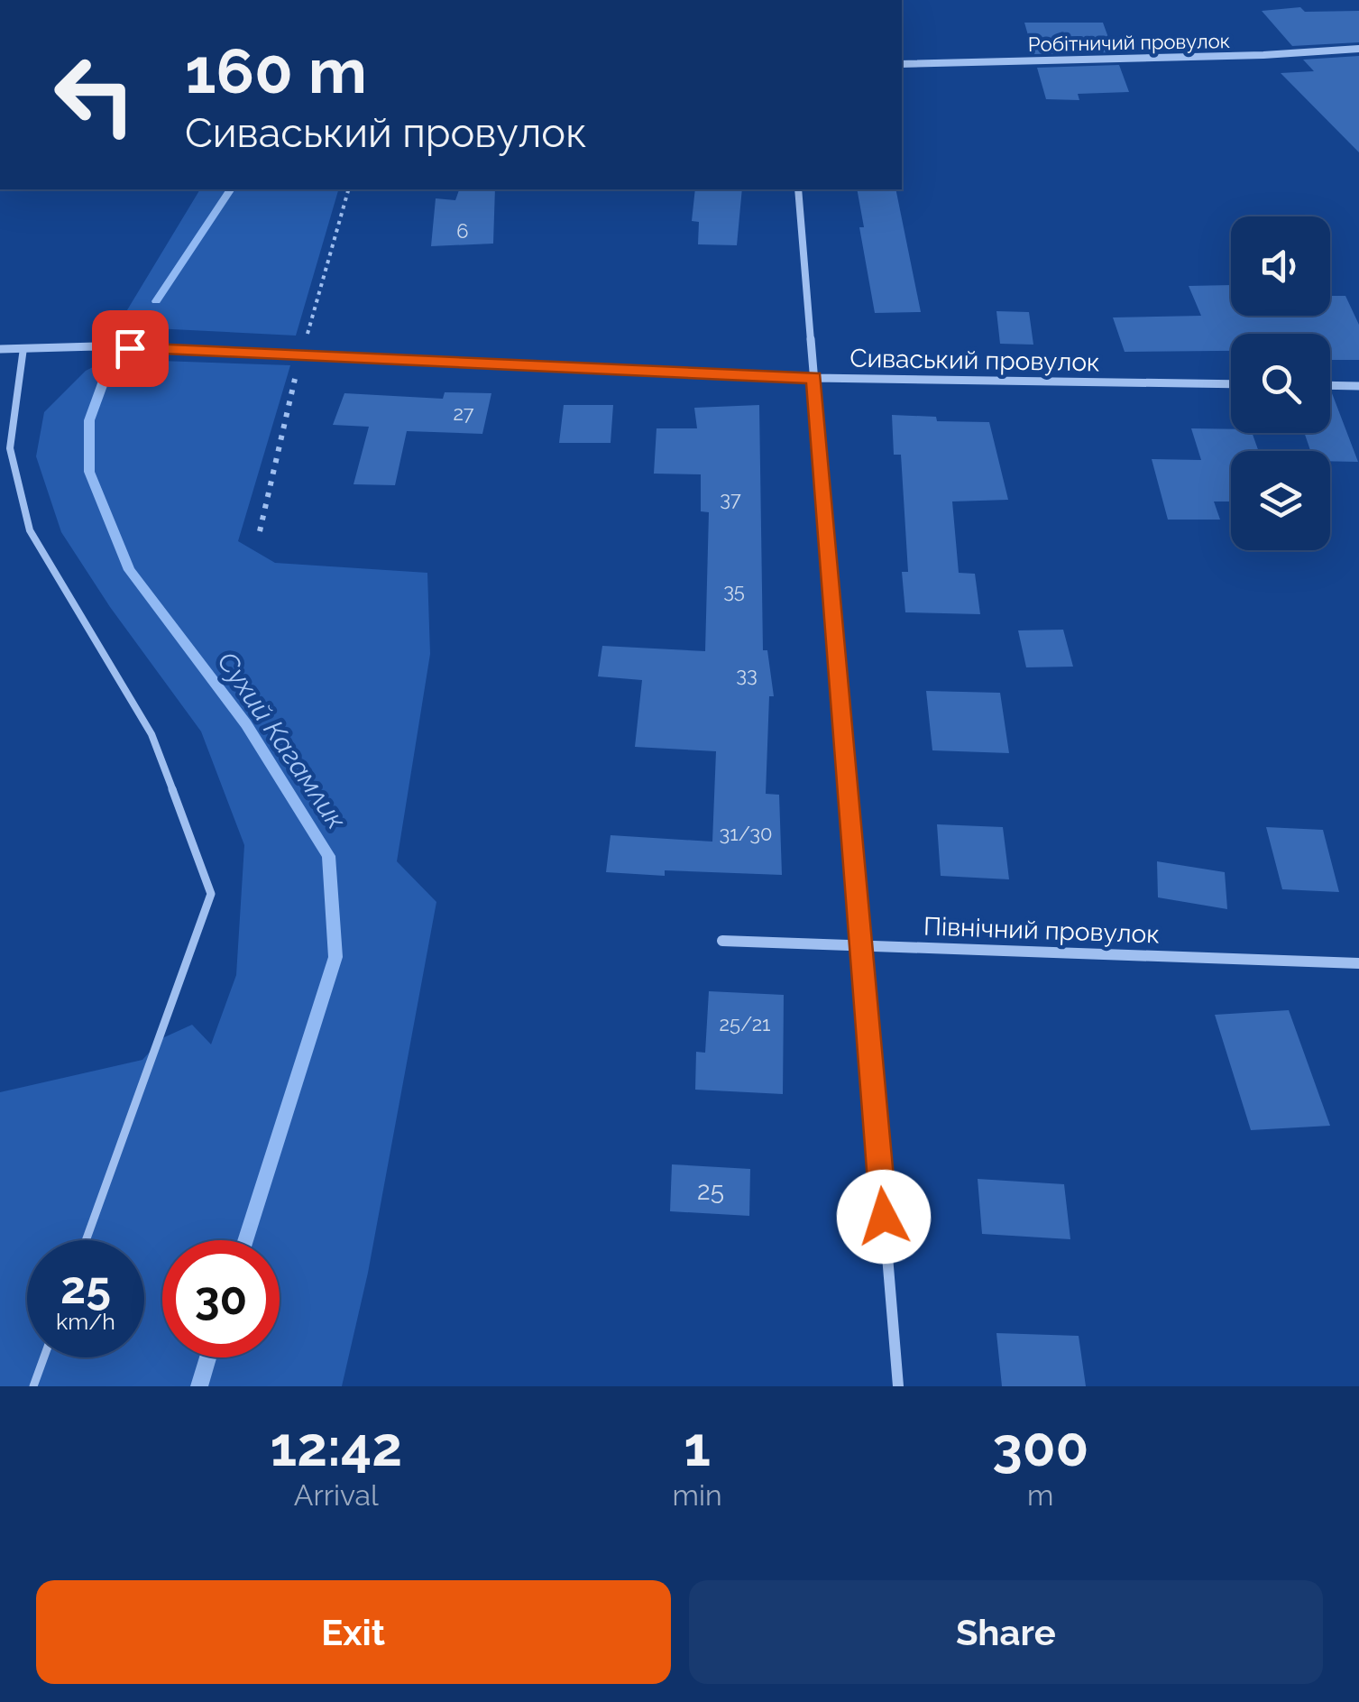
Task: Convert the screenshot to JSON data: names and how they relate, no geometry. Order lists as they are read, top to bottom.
{
  "streets": {
    "street": ["Робітничий провулок", "Сиваський провулок", "Північний провулок"]
  },
  "water": ["Сухий Кагамлик"],
  "house_numbers": [
    "6",
    "27",
    "37",
    "35",
    "33",
    "31/30",
    "25/21",
    "25"
  ],
  "page": {
    "turn": ["160 m", "Сиваський провулок"],
    "speed": "25 km/h",
    "limit": "30",
    "eta": [
      "12:42",
      "Arrival",
      "1",
      "min",
      "300",
      "m"
    ],
    "buttons": ["Exit", "Share"]
  }
}
